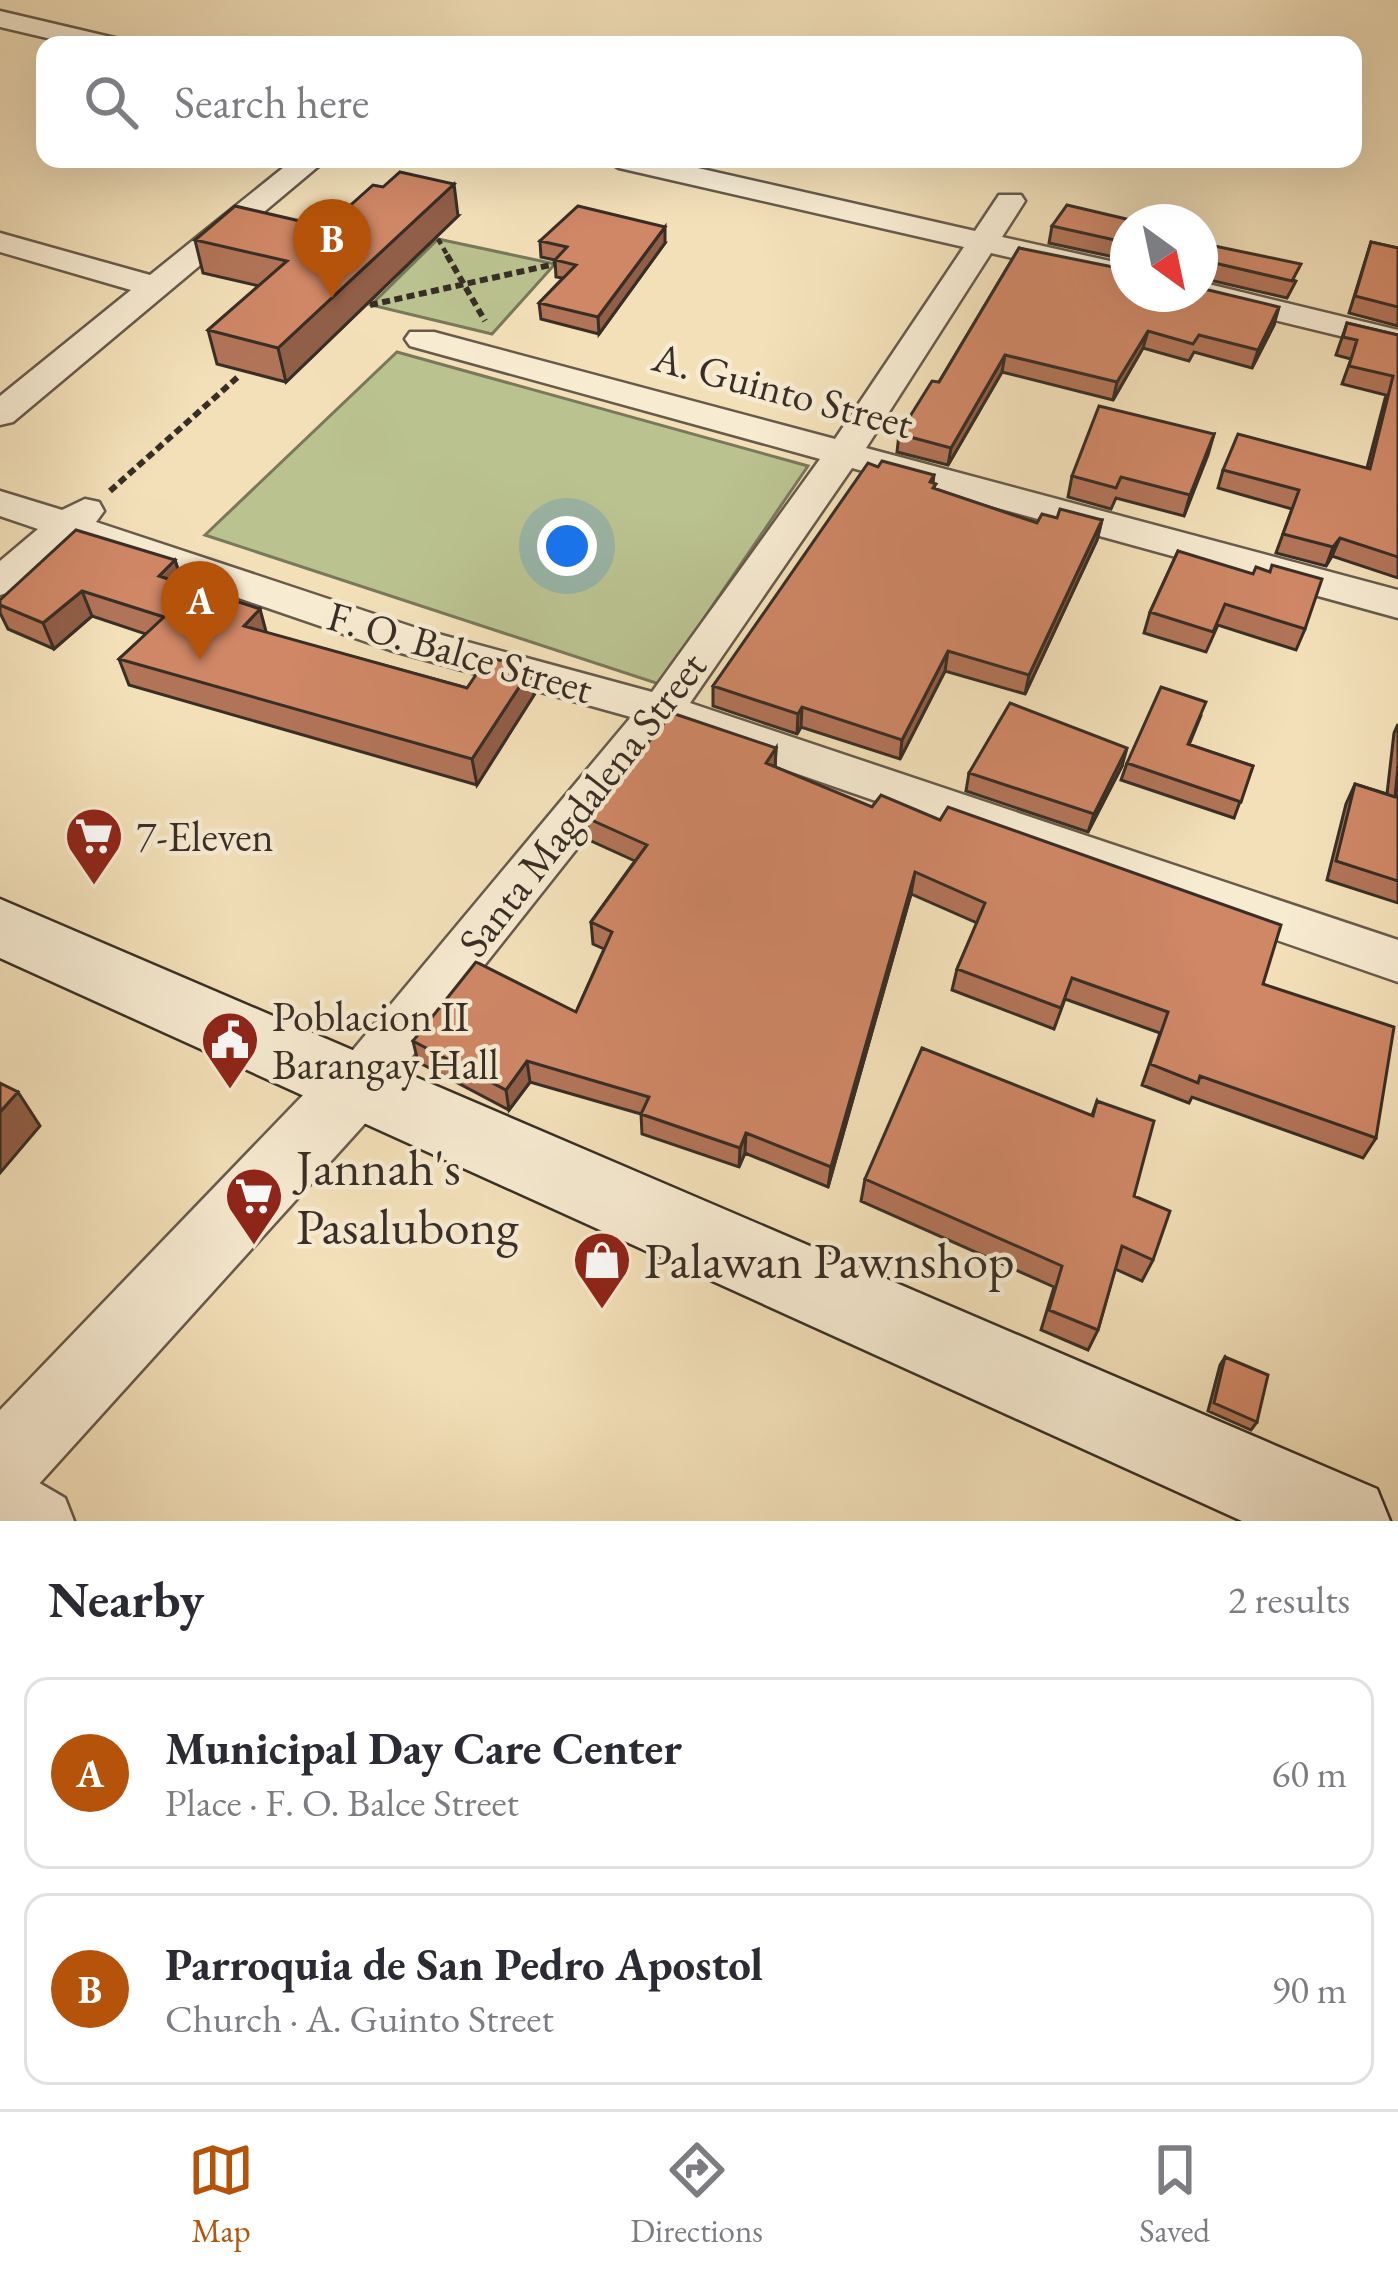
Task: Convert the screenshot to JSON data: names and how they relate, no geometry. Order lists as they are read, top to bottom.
{
  "streets": {
    "street": ["A. Guinto Street", "F. O. Balce Street", "Santa Magdalena Street"]
  },
  "crossings": [
    ["A. Guinto Street", "Santa Magdalena Street"],
    ["F. O. Balce Street", "Santa Magdalena Street"]
  ],
  "places": {
    "supermarket": ["7-Eleven", "Jannah's Pasalubong"],
    "public building": ["Poblacion II Barangay Hall"],
    "shop": ["Palawan Pawnshop"]
  },
  "north": "bottom right",
  "page": {
    "search": "Search here",
    "pins": ["B", "A"],
    "heading": ["Nearby", "2 results"],
    "list": [
      {
        "mark": "A",
        "name": "Municipal Day Care Center",
        "note": "Place · F. O. Balce Street",
        "value": "60 m"
      },
      {
        "mark": "B",
        "name": "Parroquia de San Pedro Apostol",
        "note": "Church · A. Guinto Street",
        "value": "90 m"
      }
    ],
    "nav": ["Map", "Directions", "Saved"]
  }
}
